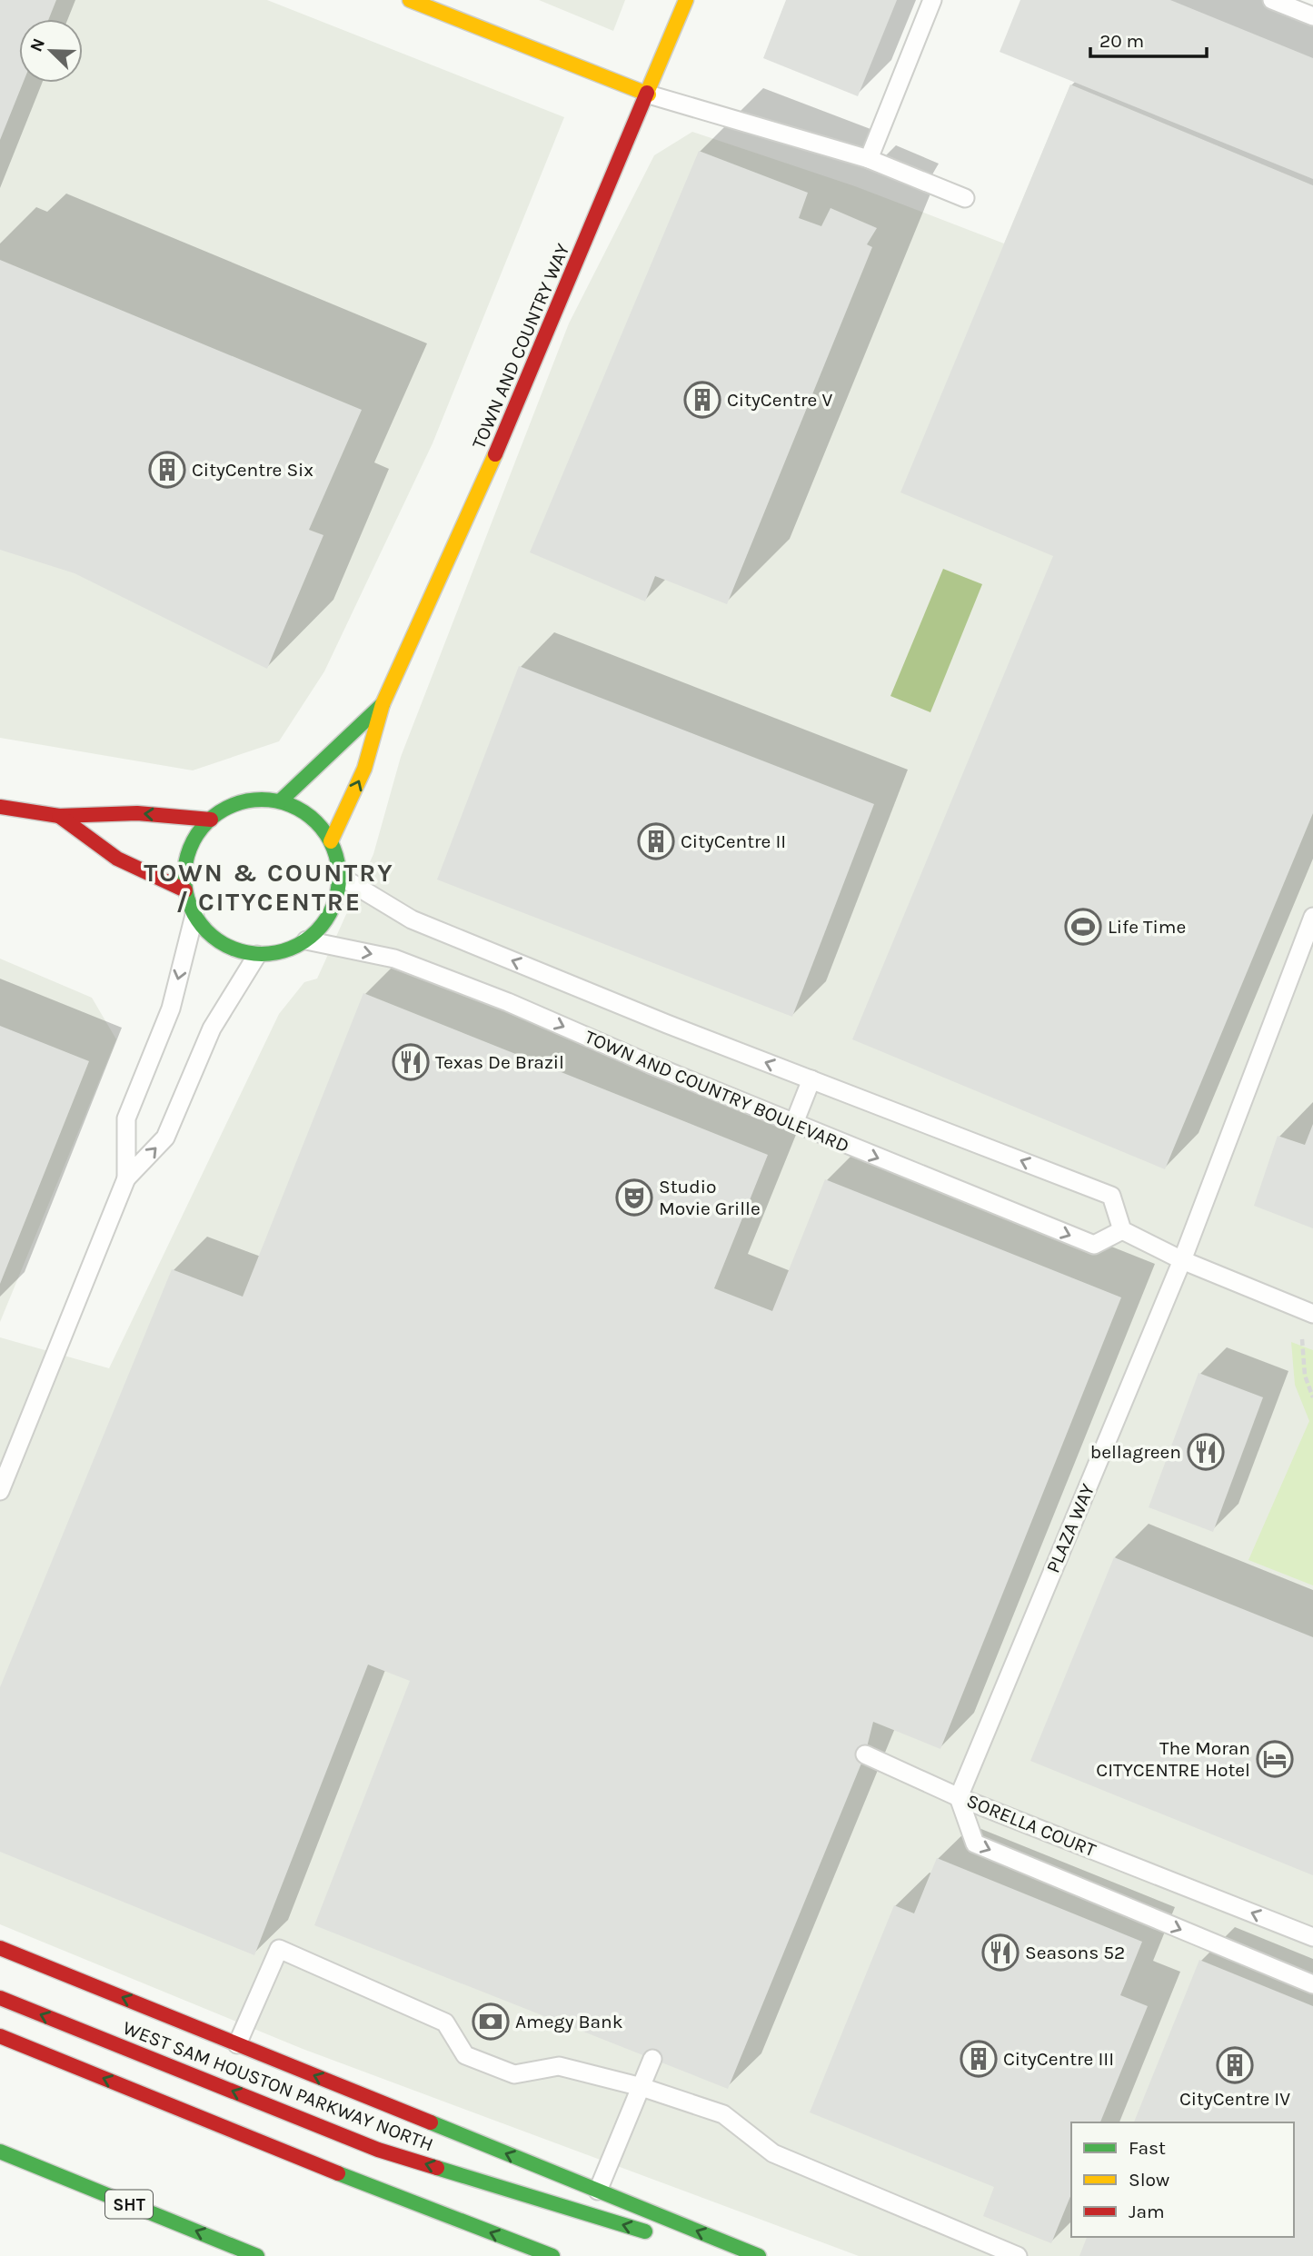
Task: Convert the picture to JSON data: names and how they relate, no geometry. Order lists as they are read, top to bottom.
{
  "streets": {
    "main road": ["TOWN AND COUNTRY WAY", "WEST SAM HOUSTON PARKWAY NORTH", "SHT"],
    "lane": ["TOWN AND COUNTRY BOULEVARD", "PLAZA WAY", "SORELLA COURT"]
  },
  "crossings": [
    ["TOWN AND COUNTRY WAY", "TOWN AND COUNTRY BOULEVARD"],
    ["PLAZA WAY", "SORELLA COURT"]
  ],
  "districts": ["TOWN & COUNTRY / CITYCENTRE"],
  "places": {
    "building": [
      "CityCentre V",
      "CityCentre Six",
      "CityCentre II",
      "CityCentre III",
      "CityCentre IV"
    ],
    "sports": ["Life Time"],
    "restaurant": ["Texas De Brazil", "bellagreen", "Seasons 52"],
    "theatre": ["Studio Movie Grille"],
    "hotel": ["The Moran CITYCENTRE Hotel"],
    "bank": ["Amegy Bank"]
  },
  "legend": ["Fast", "Slow", "Jam"],
  "scale_bar": "20 m",
  "north": "top left"
}
